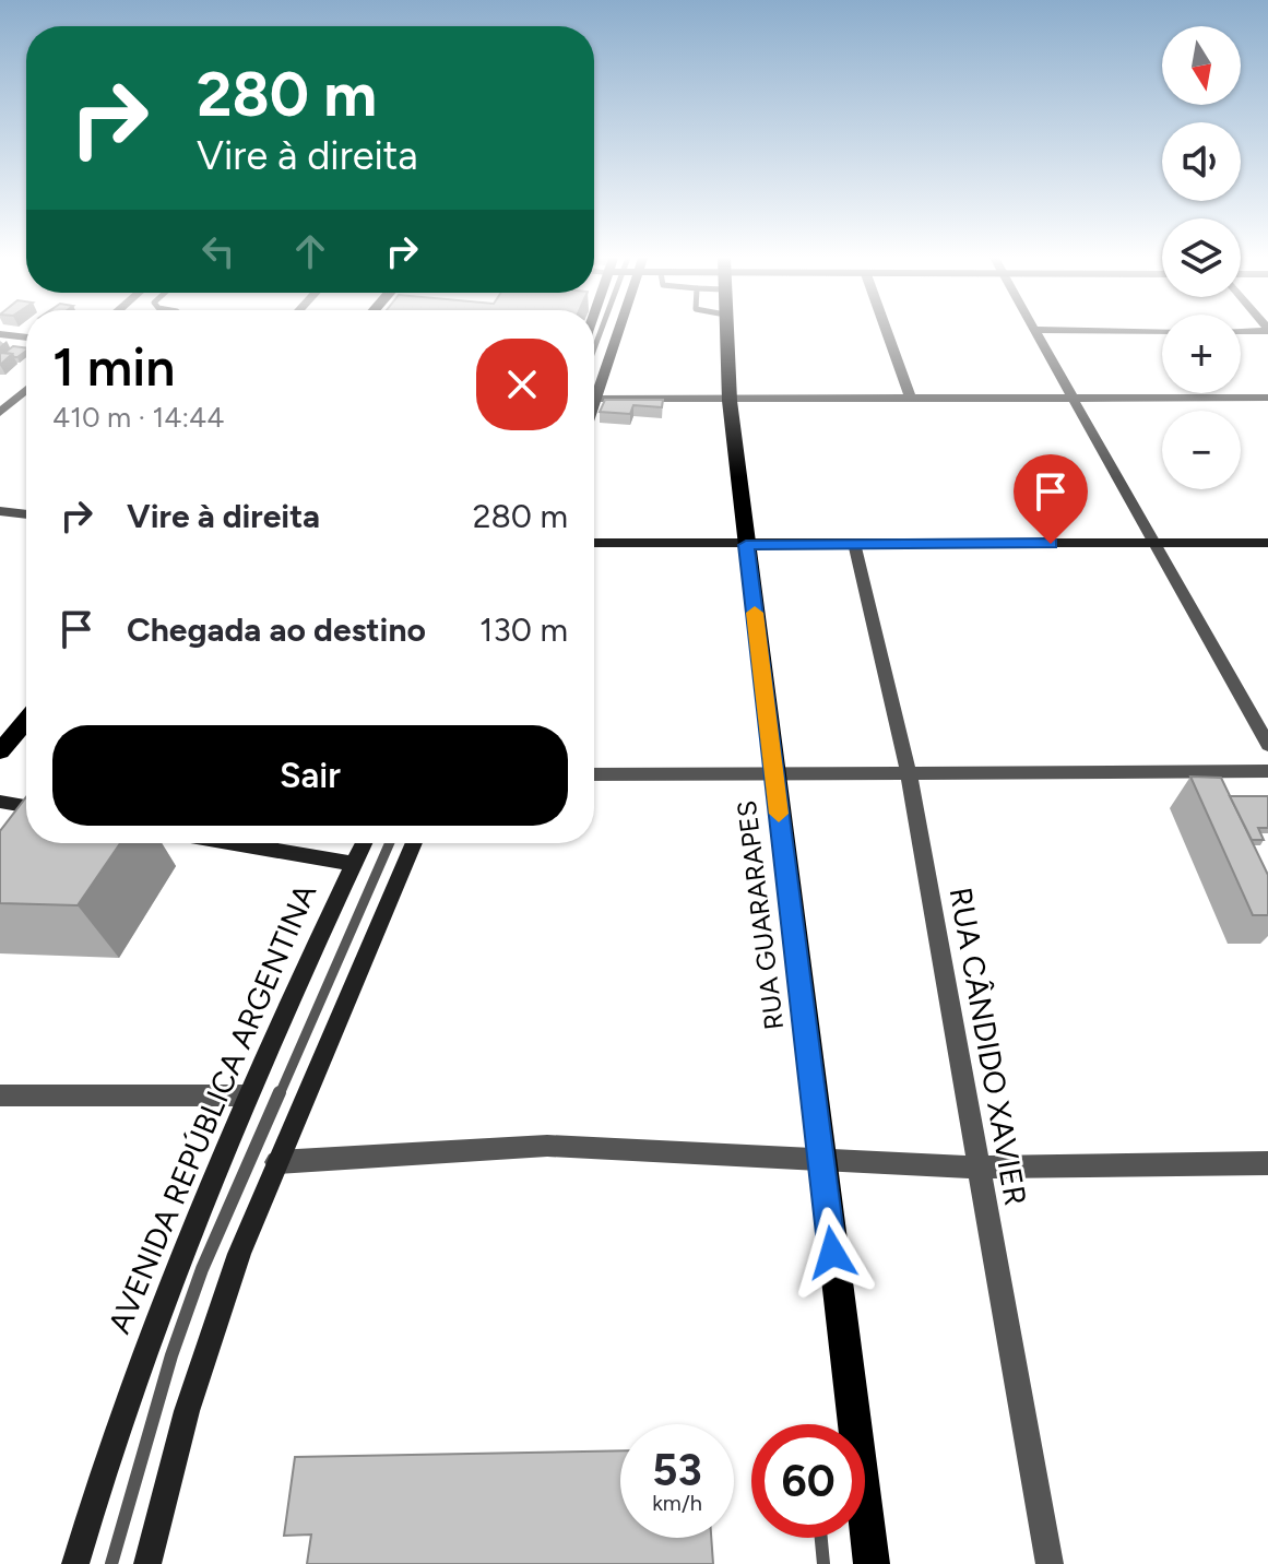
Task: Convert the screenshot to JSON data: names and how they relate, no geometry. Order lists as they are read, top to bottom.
{
  "streets": {
    "main road": ["RUA GUARARAPES"],
    "street": ["RUA CÂNDIDO XAVIER", "AVENIDA REPÚBLICA ARGENTINA"]
  },
  "north": "bottom",
  "page": {
    "map_buttons": ["+", "−"],
    "turn": ["280 m", "Vire à direita"],
    "heading": ["1 min", "410 m · 14:44"],
    "list": [
      {
        "name": "Vire à direita",
        "value": "280 m"
      },
      {
        "name": "Chegada ao destino",
        "value": "130 m"
      }
    ],
    "buttons": "Sair",
    "speed": "53 km/h",
    "limit": "60"
  }
}
